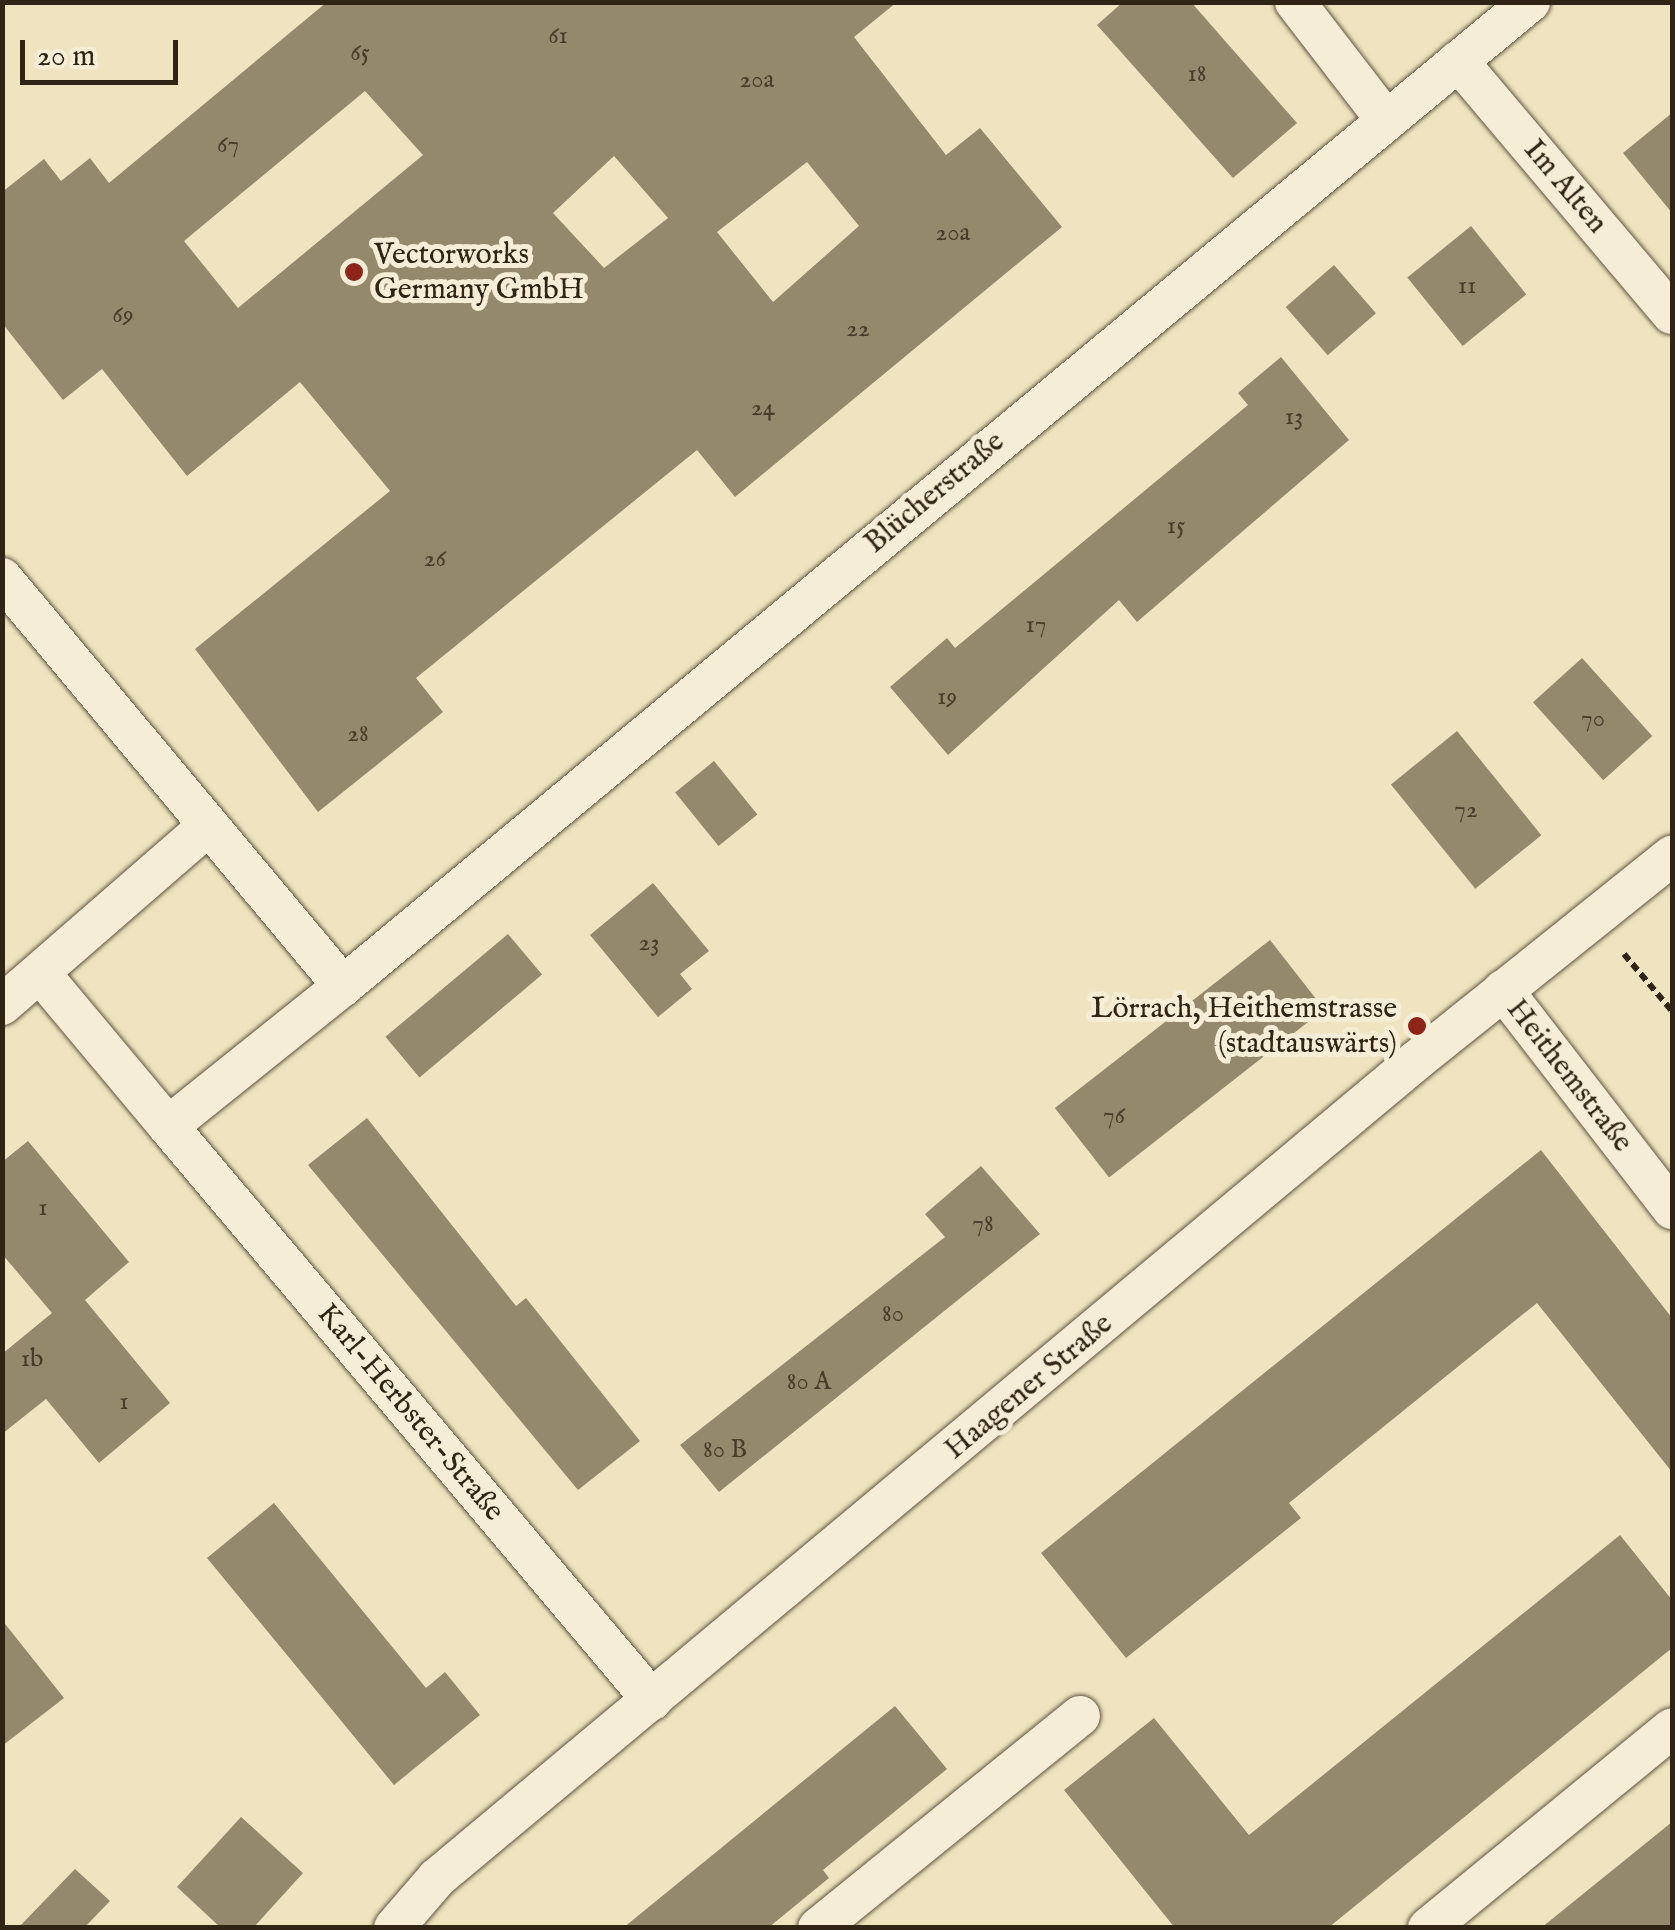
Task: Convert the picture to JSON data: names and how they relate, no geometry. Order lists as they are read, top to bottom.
{
  "streets": {
    "street": [
      "Im Alten",
      "Blücherstraße",
      "Heithemstraße",
      "Haagener Straße",
      "Karl-Herbster-Straße"
    ]
  },
  "crossings": [
    ["Im Alten", "Blücherstraße"],
    ["Blücherstraße", "Karl-Herbster-Straße"],
    ["Heithemstraße", "Haagener Straße"],
    ["Haagener Straße", "Karl-Herbster-Straße"]
  ],
  "places": ["Vectorworks Germany GmbH", "Lörrach, Heithemstrasse (stadtauswärts)"],
  "house_numbers": [
    "61",
    "65",
    "18",
    "20a",
    "67",
    "20a",
    "11",
    "69",
    "22",
    "24",
    "13",
    "15",
    "26",
    "17",
    "19",
    "70",
    "28",
    "72",
    "23",
    "76",
    "1",
    "78",
    "80",
    "1b",
    "80 A",
    "1",
    "80 B"
  ],
  "scale_bar": "20 m"
}
